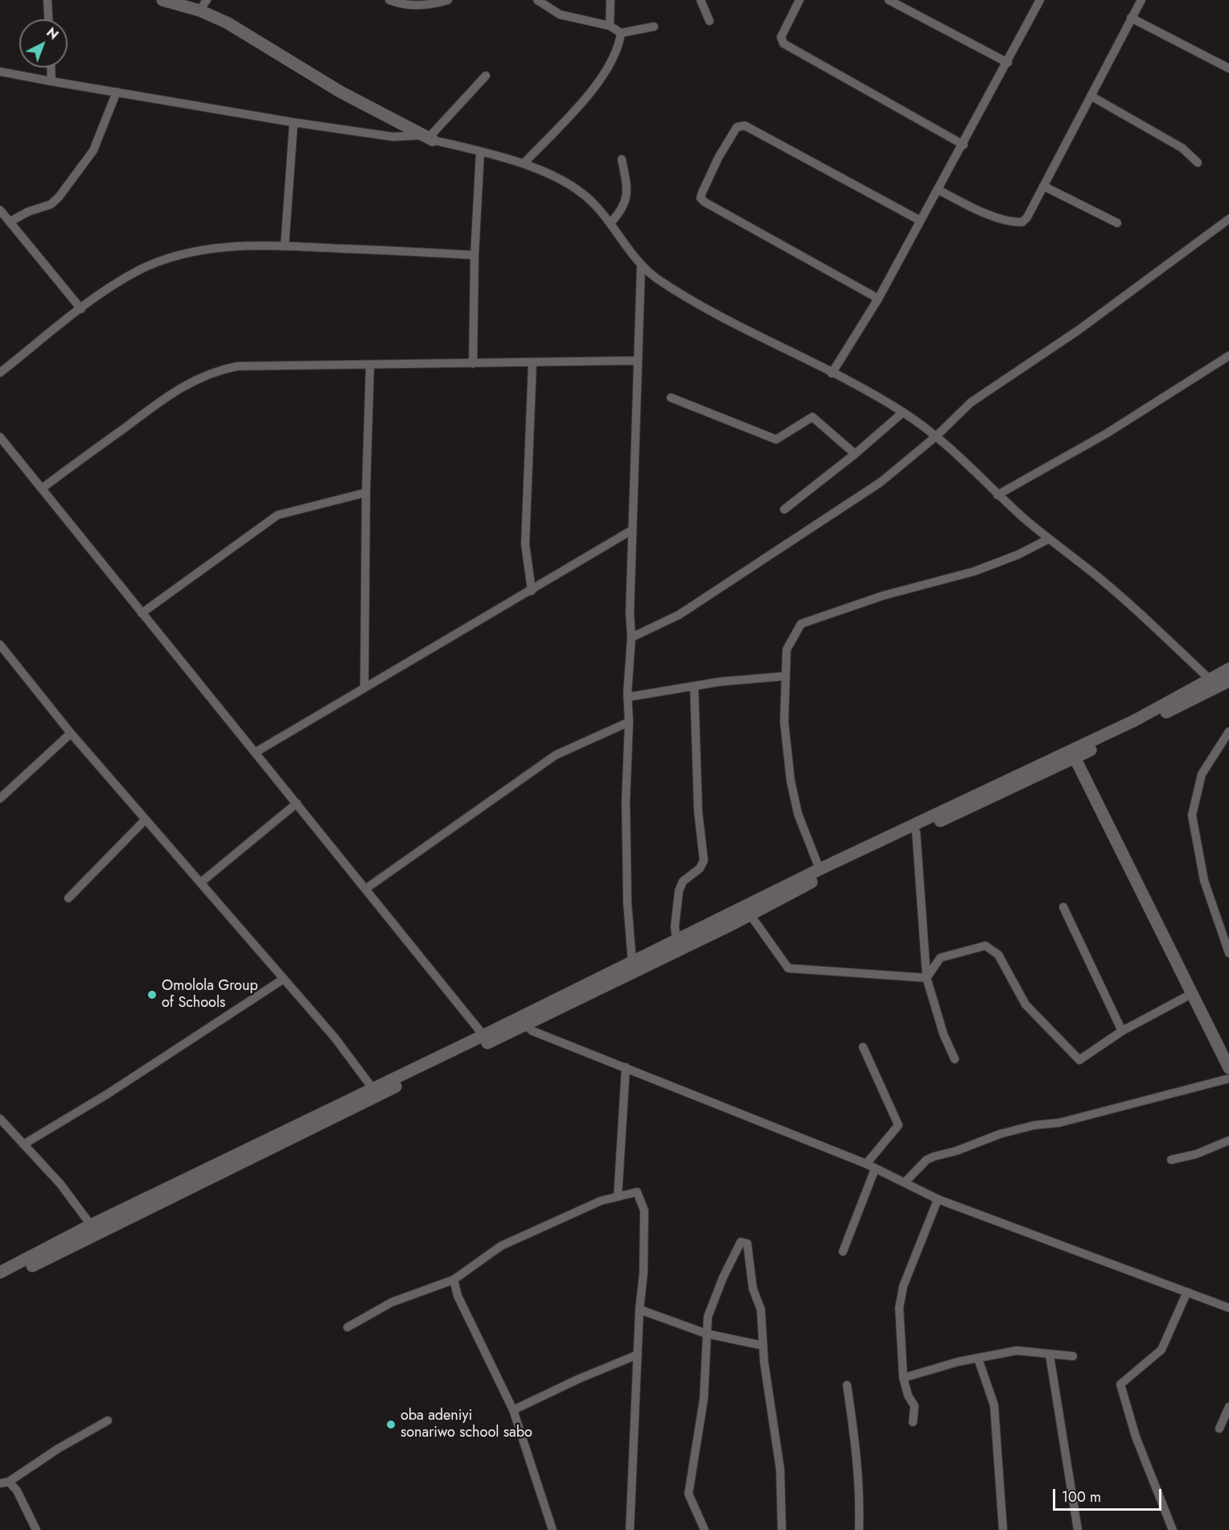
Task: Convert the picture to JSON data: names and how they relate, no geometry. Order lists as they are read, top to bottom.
{
  "places": ["Omolola Group of Schools", "oba adeniyi sonariwo school sabo"],
  "scale_bar": "100 m",
  "north": "top right"
}
